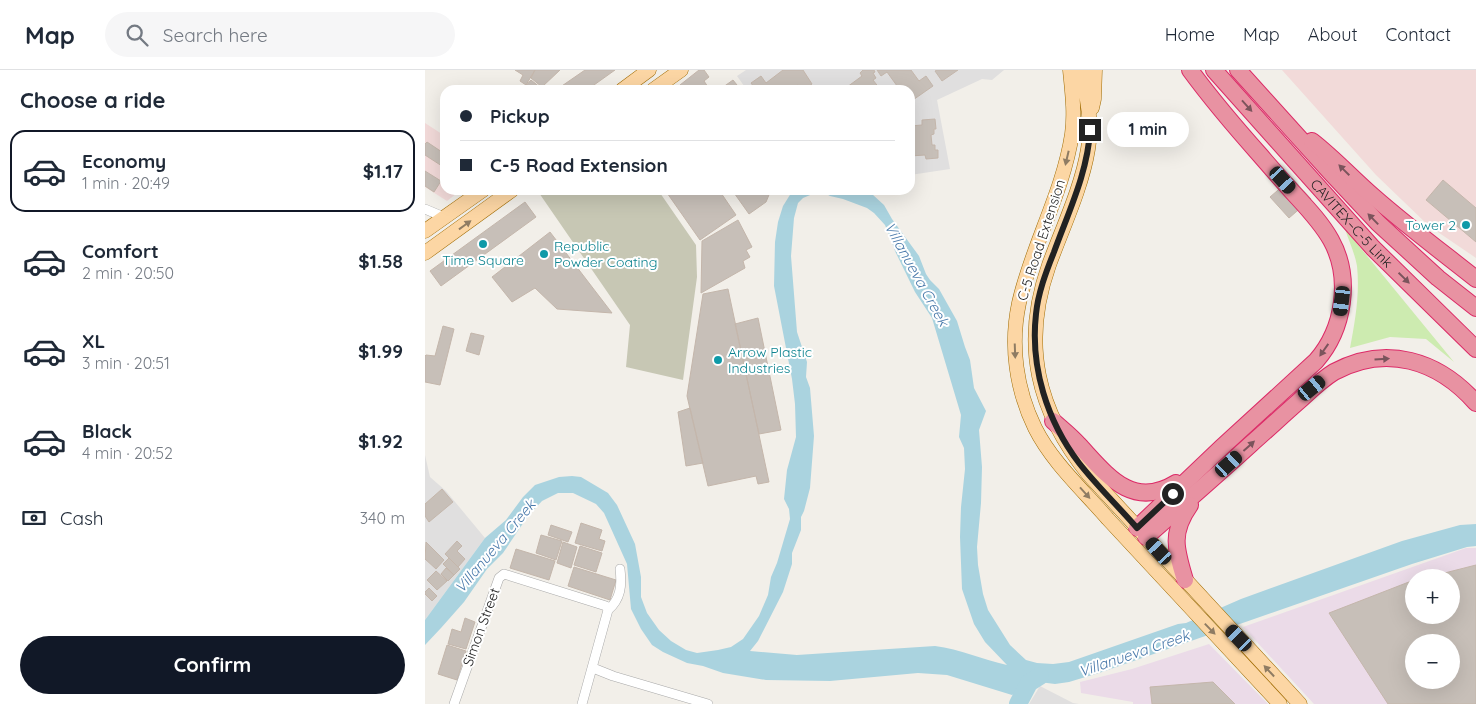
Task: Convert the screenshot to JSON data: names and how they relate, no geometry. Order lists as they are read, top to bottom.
{
  "streets": {
    "highway": ["CAVITEX–C-5 Link"],
    "main road": ["C-5 Road Extension"],
    "street": ["Simon Street"]
  },
  "water": ["Villanueva Creek"],
  "places": [
    "Tower 2",
    "Time Square",
    "Republic Powder Coating",
    "Arrow Plastic Industries"
  ],
  "page": {
    "header": "Map",
    "search": "Search here",
    "nav": [
      "Home",
      "Map",
      "About",
      "Contact"
    ],
    "heading": "Choose a ride",
    "banner": ["Pickup", "C-5 Road Extension"],
    "bubble": "1 min",
    "list": [
      {
        "name": "Economy",
        "note": "1 min · 20:49",
        "value": "$1.17"
      },
      {
        "name": "Comfort",
        "note": "2 min · 20:50",
        "value": "$1.58"
      },
      {
        "name": "XL",
        "note": "3 min · 20:51",
        "value": "$1.99"
      },
      {
        "name": "Black",
        "note": "4 min · 20:52",
        "value": "$1.92"
      }
    ],
    "pay": ["Cash", "340 m"],
    "map_buttons": ["+", "−"],
    "buttons": "Confirm"
  }
}
